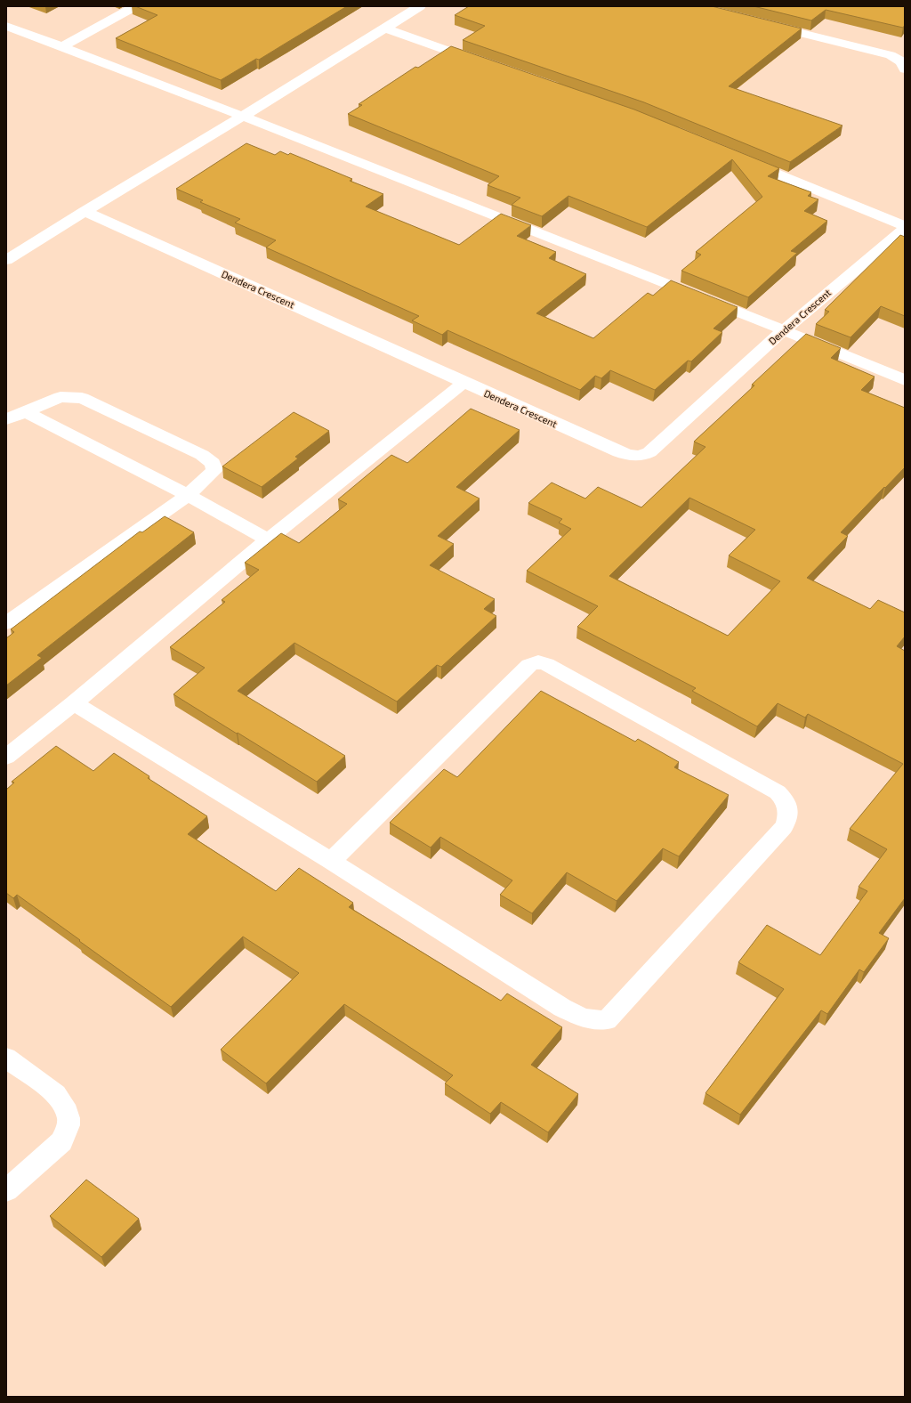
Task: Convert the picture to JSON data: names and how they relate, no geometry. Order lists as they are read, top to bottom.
{
  "streets": {
    "street": ["Dendera Crescent"]
  }
}
